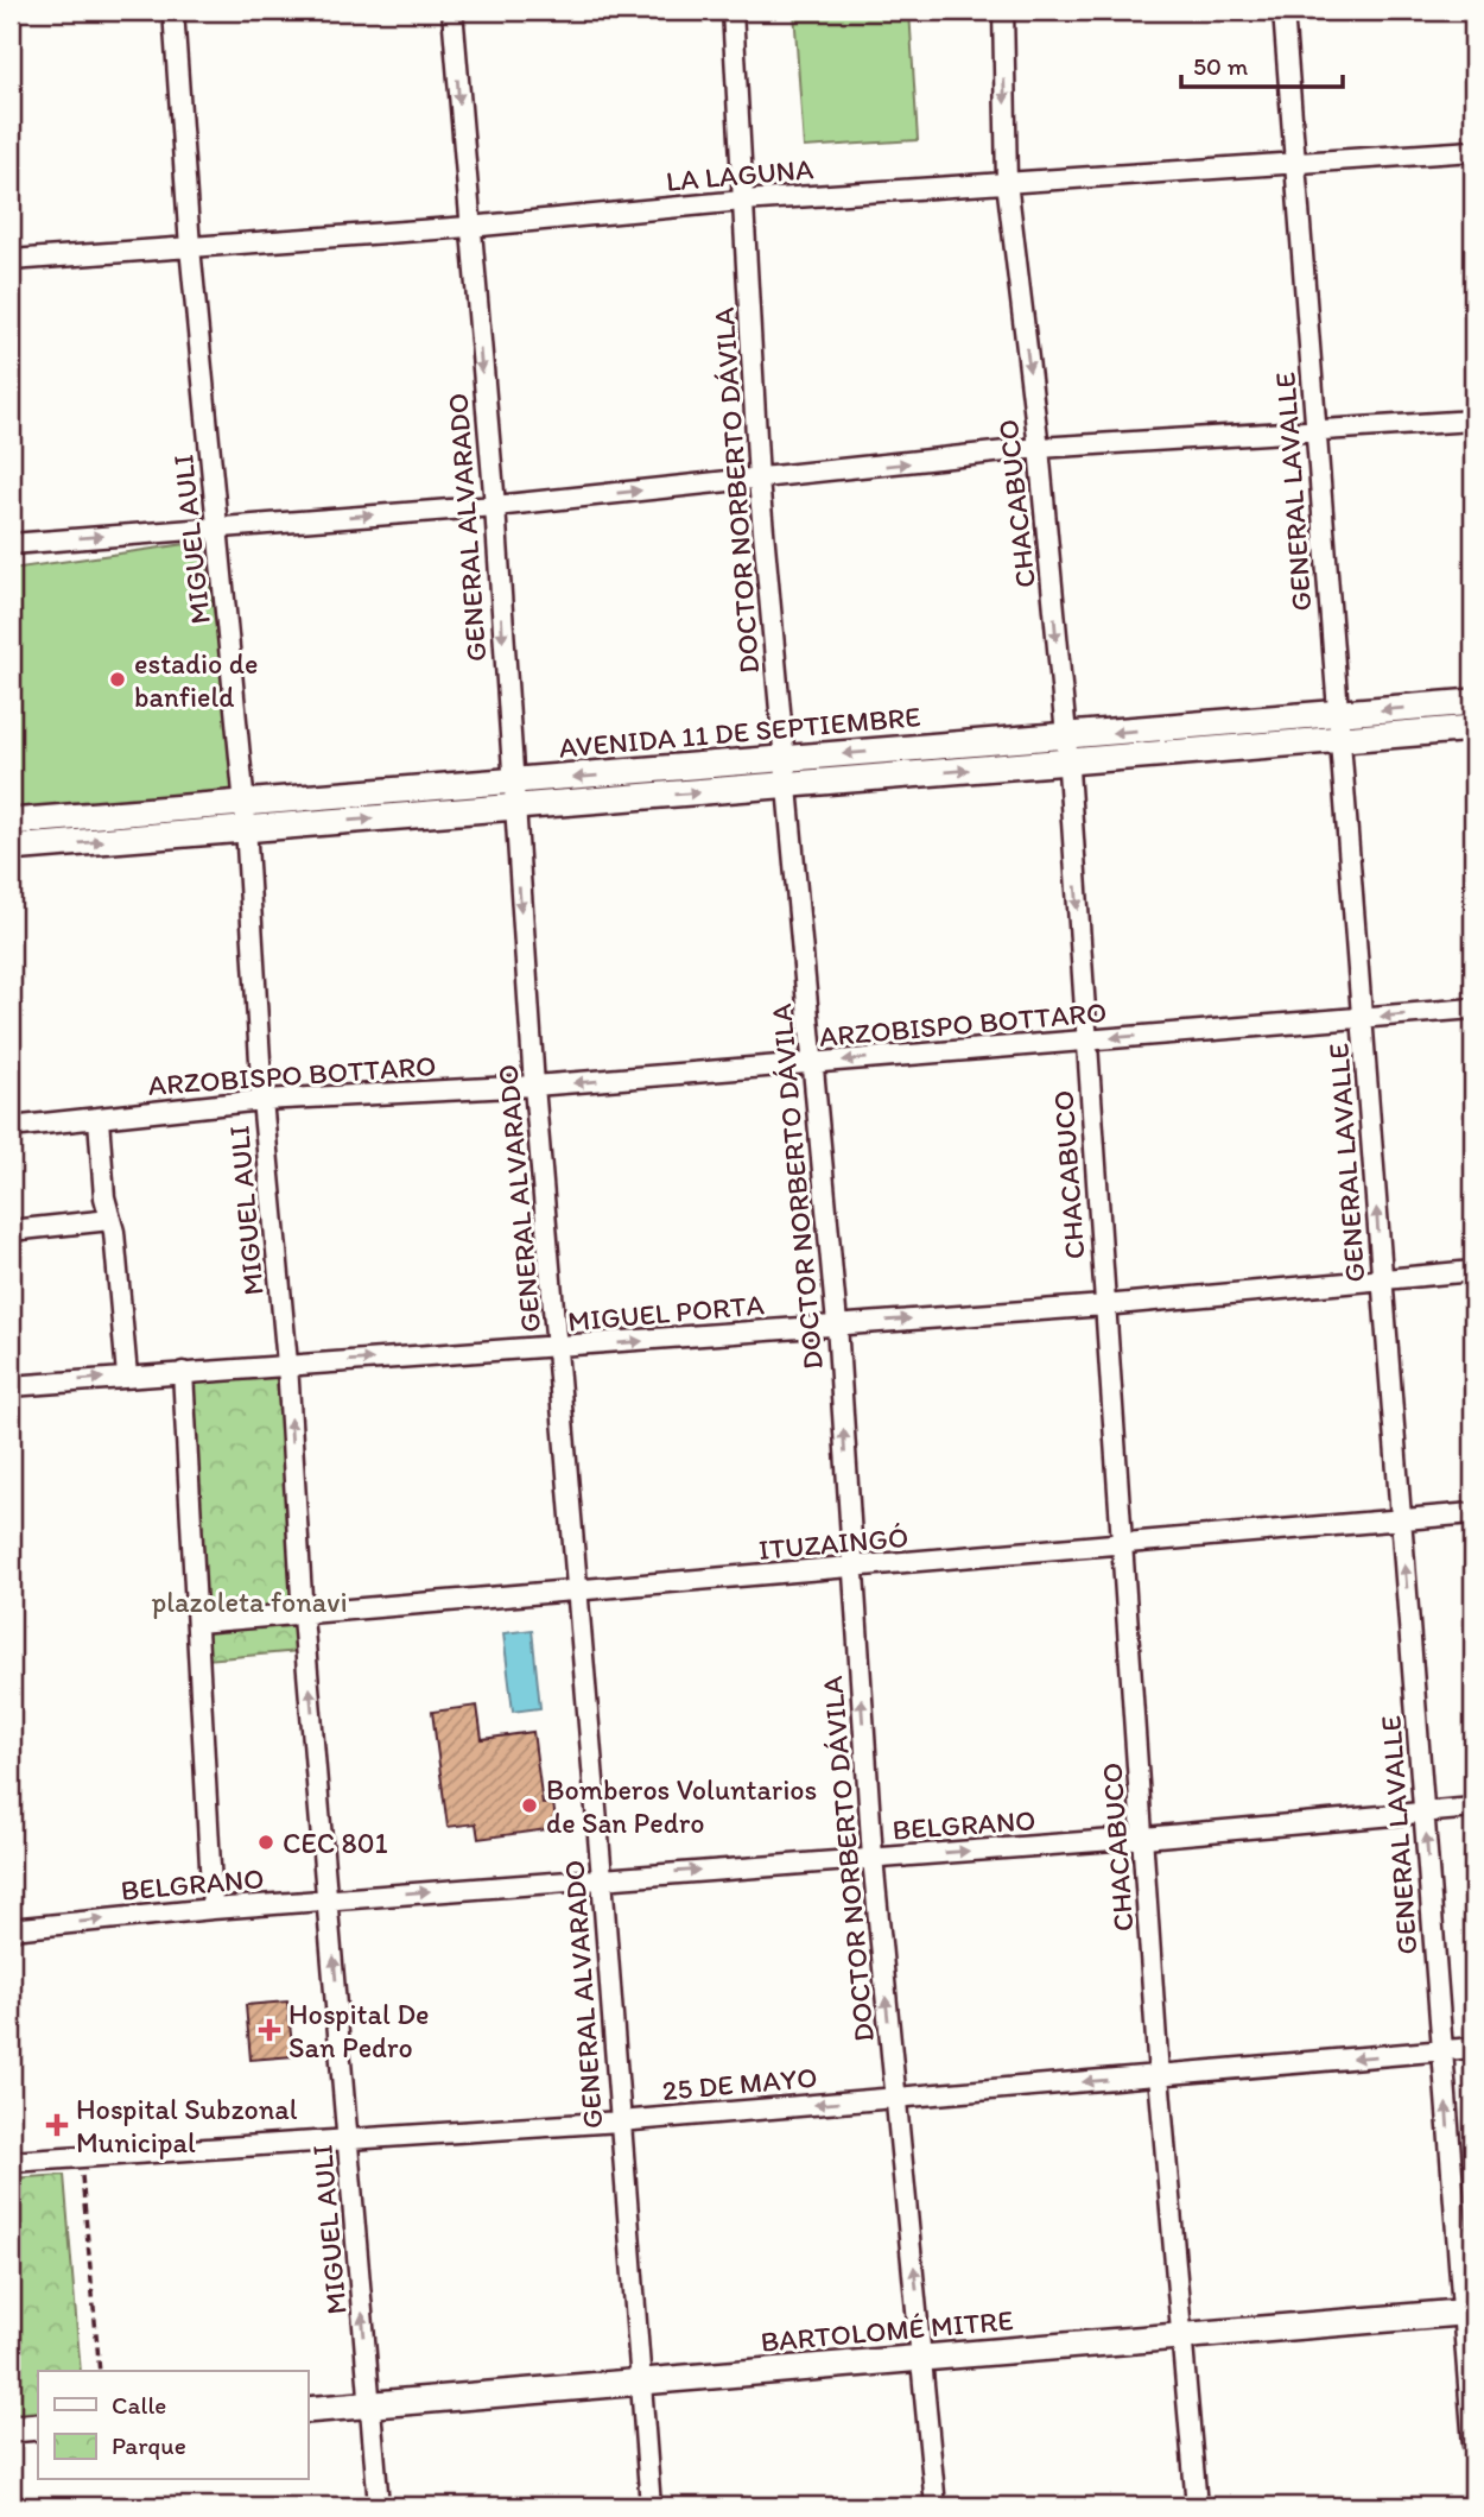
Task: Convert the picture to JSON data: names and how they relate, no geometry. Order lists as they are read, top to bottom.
{
  "streets": {
    "main road": ["AVENIDA 11 DE SEPTIEMBRE", "BARTOLOMÉ MITRE"],
    "street": [
      "LA LAGUNA",
      "DOCTOR NORBERTO DÁVILA",
      "GENERAL LAVALLE",
      "CHACABUCO",
      "GENERAL ALVARADO",
      "MIGUEL AULI",
      "ARZOBISPO BOTTARO",
      "MIGUEL PORTA",
      "ITUZAINGÓ",
      "BELGRANO",
      "25 DE MAYO"
    ]
  },
  "crossings": [
    ["LA LAGUNA", "DOCTOR NORBERTO DÁVILA"],
    ["LA LAGUNA", "GENERAL LAVALLE"],
    ["LA LAGUNA", "CHACABUCO"],
    ["LA LAGUNA", "GENERAL ALVARADO"],
    ["LA LAGUNA", "MIGUEL AULI"],
    ["DOCTOR NORBERTO DÁVILA", "AVENIDA 11 DE SEPTIEMBRE"],
    ["DOCTOR NORBERTO DÁVILA", "ARZOBISPO BOTTARO"],
    ["DOCTOR NORBERTO DÁVILA", "MIGUEL PORTA"],
    ["DOCTOR NORBERTO DÁVILA", "ITUZAINGÓ"],
    ["DOCTOR NORBERTO DÁVILA", "BELGRANO"],
    ["DOCTOR NORBERTO DÁVILA", "25 DE MAYO"],
    ["DOCTOR NORBERTO DÁVILA", "BARTOLOMÉ MITRE"],
    ["GENERAL LAVALLE", "AVENIDA 11 DE SEPTIEMBRE"],
    ["GENERAL LAVALLE", "ARZOBISPO BOTTARO"],
    ["GENERAL LAVALLE", "MIGUEL PORTA"],
    ["GENERAL LAVALLE", "ITUZAINGÓ"],
    ["GENERAL LAVALLE", "BELGRANO"],
    ["GENERAL LAVALLE", "25 DE MAYO"],
    ["GENERAL LAVALLE", "BARTOLOMÉ MITRE"],
    ["CHACABUCO", "AVENIDA 11 DE SEPTIEMBRE"],
    ["CHACABUCO", "ARZOBISPO BOTTARO"],
    ["CHACABUCO", "MIGUEL PORTA"],
    ["CHACABUCO", "ITUZAINGÓ"],
    ["CHACABUCO", "BELGRANO"],
    ["CHACABUCO", "25 DE MAYO"],
    ["CHACABUCO", "BARTOLOMÉ MITRE"],
    ["GENERAL ALVARADO", "AVENIDA 11 DE SEPTIEMBRE"],
    ["GENERAL ALVARADO", "ARZOBISPO BOTTARO"],
    ["GENERAL ALVARADO", "MIGUEL PORTA"],
    ["GENERAL ALVARADO", "ITUZAINGÓ"],
    ["GENERAL ALVARADO", "BELGRANO"],
    ["GENERAL ALVARADO", "25 DE MAYO"],
    ["GENERAL ALVARADO", "BARTOLOMÉ MITRE"],
    ["MIGUEL AULI", "AVENIDA 11 DE SEPTIEMBRE"],
    ["MIGUEL AULI", "ARZOBISPO BOTTARO"],
    ["MIGUEL AULI", "MIGUEL PORTA"],
    ["MIGUEL AULI", "ITUZAINGÓ"],
    ["MIGUEL AULI", "BELGRANO"],
    ["MIGUEL AULI", "25 DE MAYO"],
    ["MIGUEL AULI", "BARTOLOMÉ MITRE"]
  ],
  "one_way": [
    "DOCTOR NORBERTO DÁVILA",
    "GENERAL LAVALLE",
    "CHACABUCO",
    "GENERAL ALVARADO",
    "ARZOBISPO BOTTARO",
    "MIGUEL PORTA",
    "BELGRANO",
    "25 DE MAYO"
  ],
  "parks": ["plazoleta fonavi"],
  "places": {
    "other": ["estadio de banfield", "Bomberos Voluntarios de San Pedro", "CEC 801"],
    "health": ["Hospital De San Pedro", "Hospital Subzonal Municipal"]
  },
  "legend": ["Calle", "Parque"],
  "scale_bar": "50 m"
}
